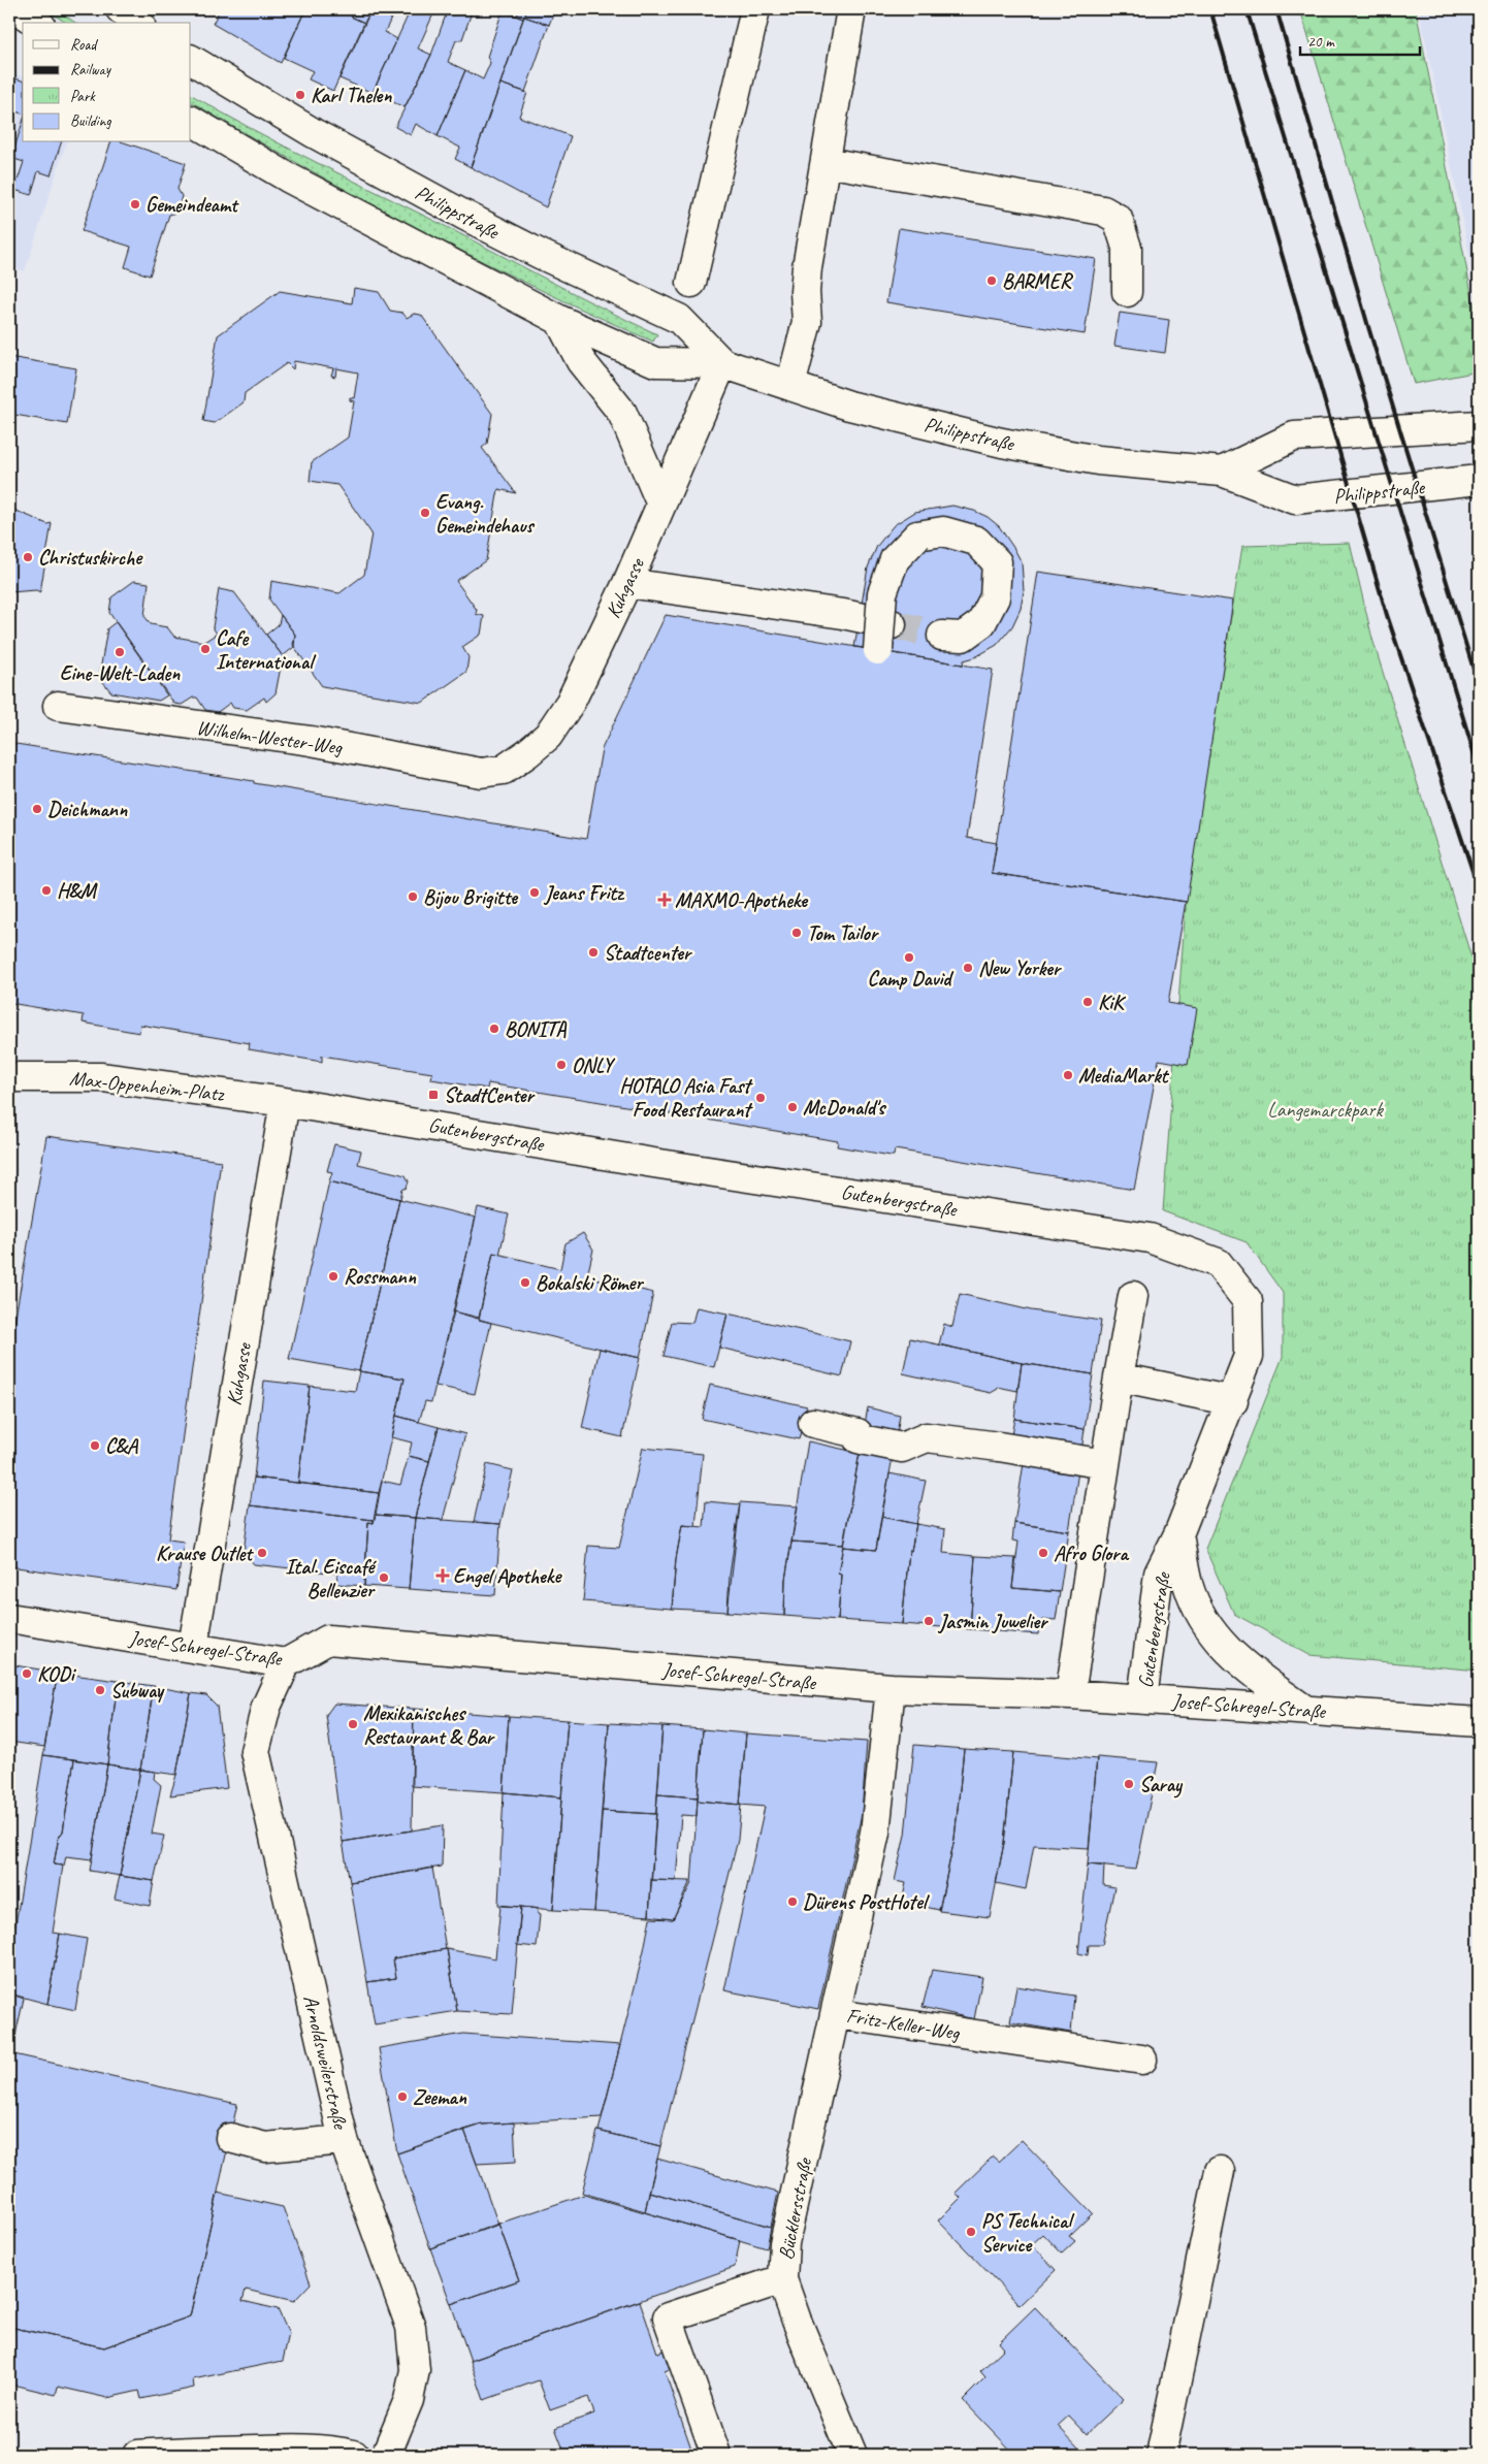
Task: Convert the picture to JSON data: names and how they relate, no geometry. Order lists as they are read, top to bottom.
{
  "streets": {
    "street": [
      "Philippstraße",
      "Kuhgasse",
      "Wilhelm-Wester-Weg",
      "Max-Oppenheim-Platz",
      "Gutenbergstraße",
      "Josef-Schregel-Straße",
      "Fritz-Keller-Weg",
      "Arnoldsweilerstraße",
      "Bücklersstraße"
    ]
  },
  "crossings": [
    ["Philippstraße", "Kuhgasse"],
    ["Kuhgasse", "Wilhelm-Wester-Weg"],
    ["Kuhgasse", "Max-Oppenheim-Platz"],
    ["Kuhgasse", "Gutenbergstraße"],
    ["Kuhgasse", "Josef-Schregel-Straße"],
    ["Max-Oppenheim-Platz", "Gutenbergstraße"],
    ["Gutenbergstraße", "Josef-Schregel-Straße"],
    ["Josef-Schregel-Straße", "Fritz-Keller-Weg"],
    ["Josef-Schregel-Straße", "Arnoldsweilerstraße"],
    ["Fritz-Keller-Weg", "Bücklersstraße"]
  ],
  "parks": ["Langemarckpark"],
  "places": {
    "other": [
      "Karl Thelen",
      "Gemeindeamt",
      "BARMER",
      "Evang. Gemeindehaus",
      "Christuskirche",
      "Cafe International",
      "Eine-Welt-Laden",
      "Deichmann",
      "H&M",
      "Jeans Fritz",
      "Bijou Brigitte",
      "Tom Tailor",
      "Stadtcenter",
      "Camp David",
      "New Yorker",
      "KiK",
      "BONITA",
      "ONLY",
      "MediaMarkt",
      "HOTALO Asia Fast Food Restaurant",
      "McDonald's",
      "Rossmann",
      "Bokalski Römer",
      "C&A",
      "Krause Outlet",
      "Afro Glora",
      "Ital. Eiscafé Bellenzier",
      "Jasmin Juwelier",
      "KODi",
      "Subway",
      "Mexikanisches Restaurant & Bar",
      "Saray",
      "Dürens PostHotel",
      "Zeeman",
      "PS Technical Service"
    ],
    "health": ["MAXMO-Apotheke", "Engel Apotheke"],
    "transit": ["StadtCenter"]
  },
  "legend": [
    "Road",
    "Railway",
    "Park",
    "Building"
  ],
  "scale_bar": "20 m"
}
